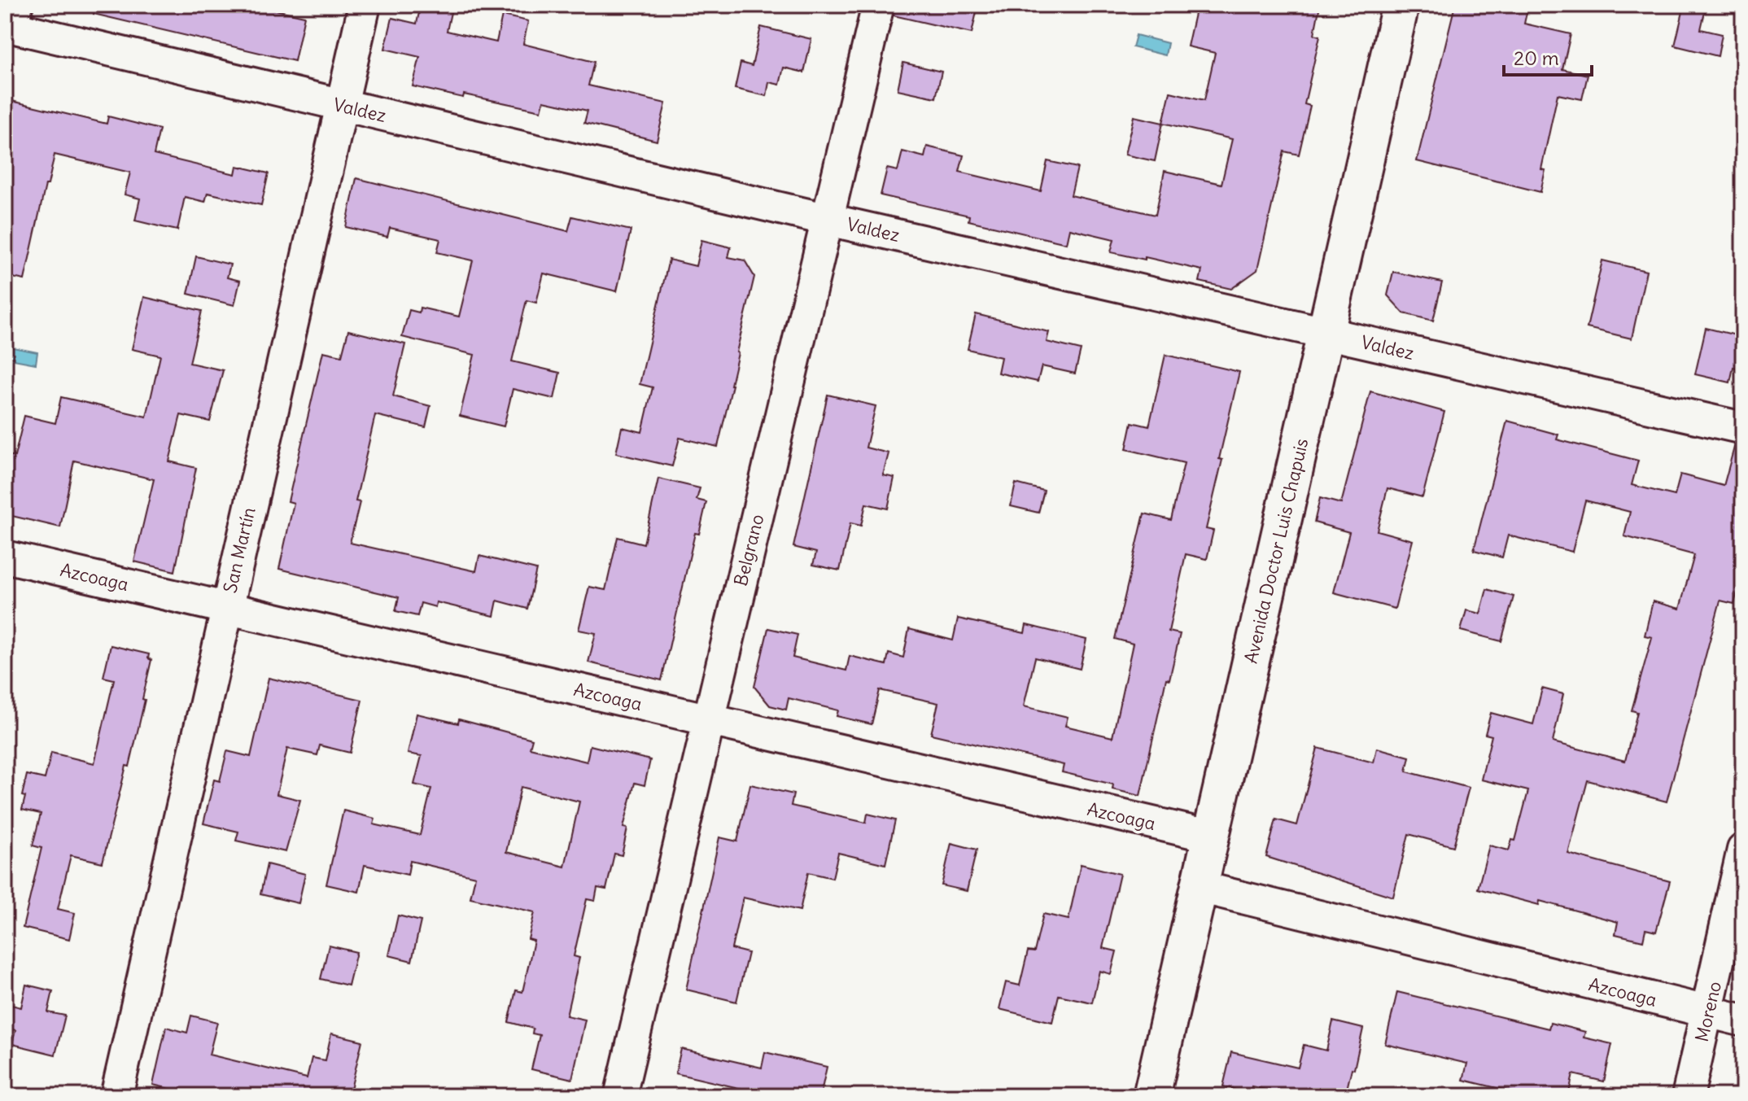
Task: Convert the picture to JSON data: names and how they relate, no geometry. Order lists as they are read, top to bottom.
{
  "streets": {
    "main road": ["Avenida Doctor Luis Chapuis"],
    "street": [
      "Valdez",
      "San Martín",
      "Belgrano",
      "Azcoaga",
      "Moreno"
    ]
  },
  "crossings": [
    ["Valdez", "San Martín"],
    ["Valdez", "Belgrano"],
    ["Valdez", "Avenida Doctor Luis Chapuis"],
    ["San Martín", "Azcoaga"],
    ["Belgrano", "Azcoaga"],
    ["Avenida Doctor Luis Chapuis", "Azcoaga"],
    ["Azcoaga", "Moreno"]
  ],
  "scale_bar": "20 m"
}
